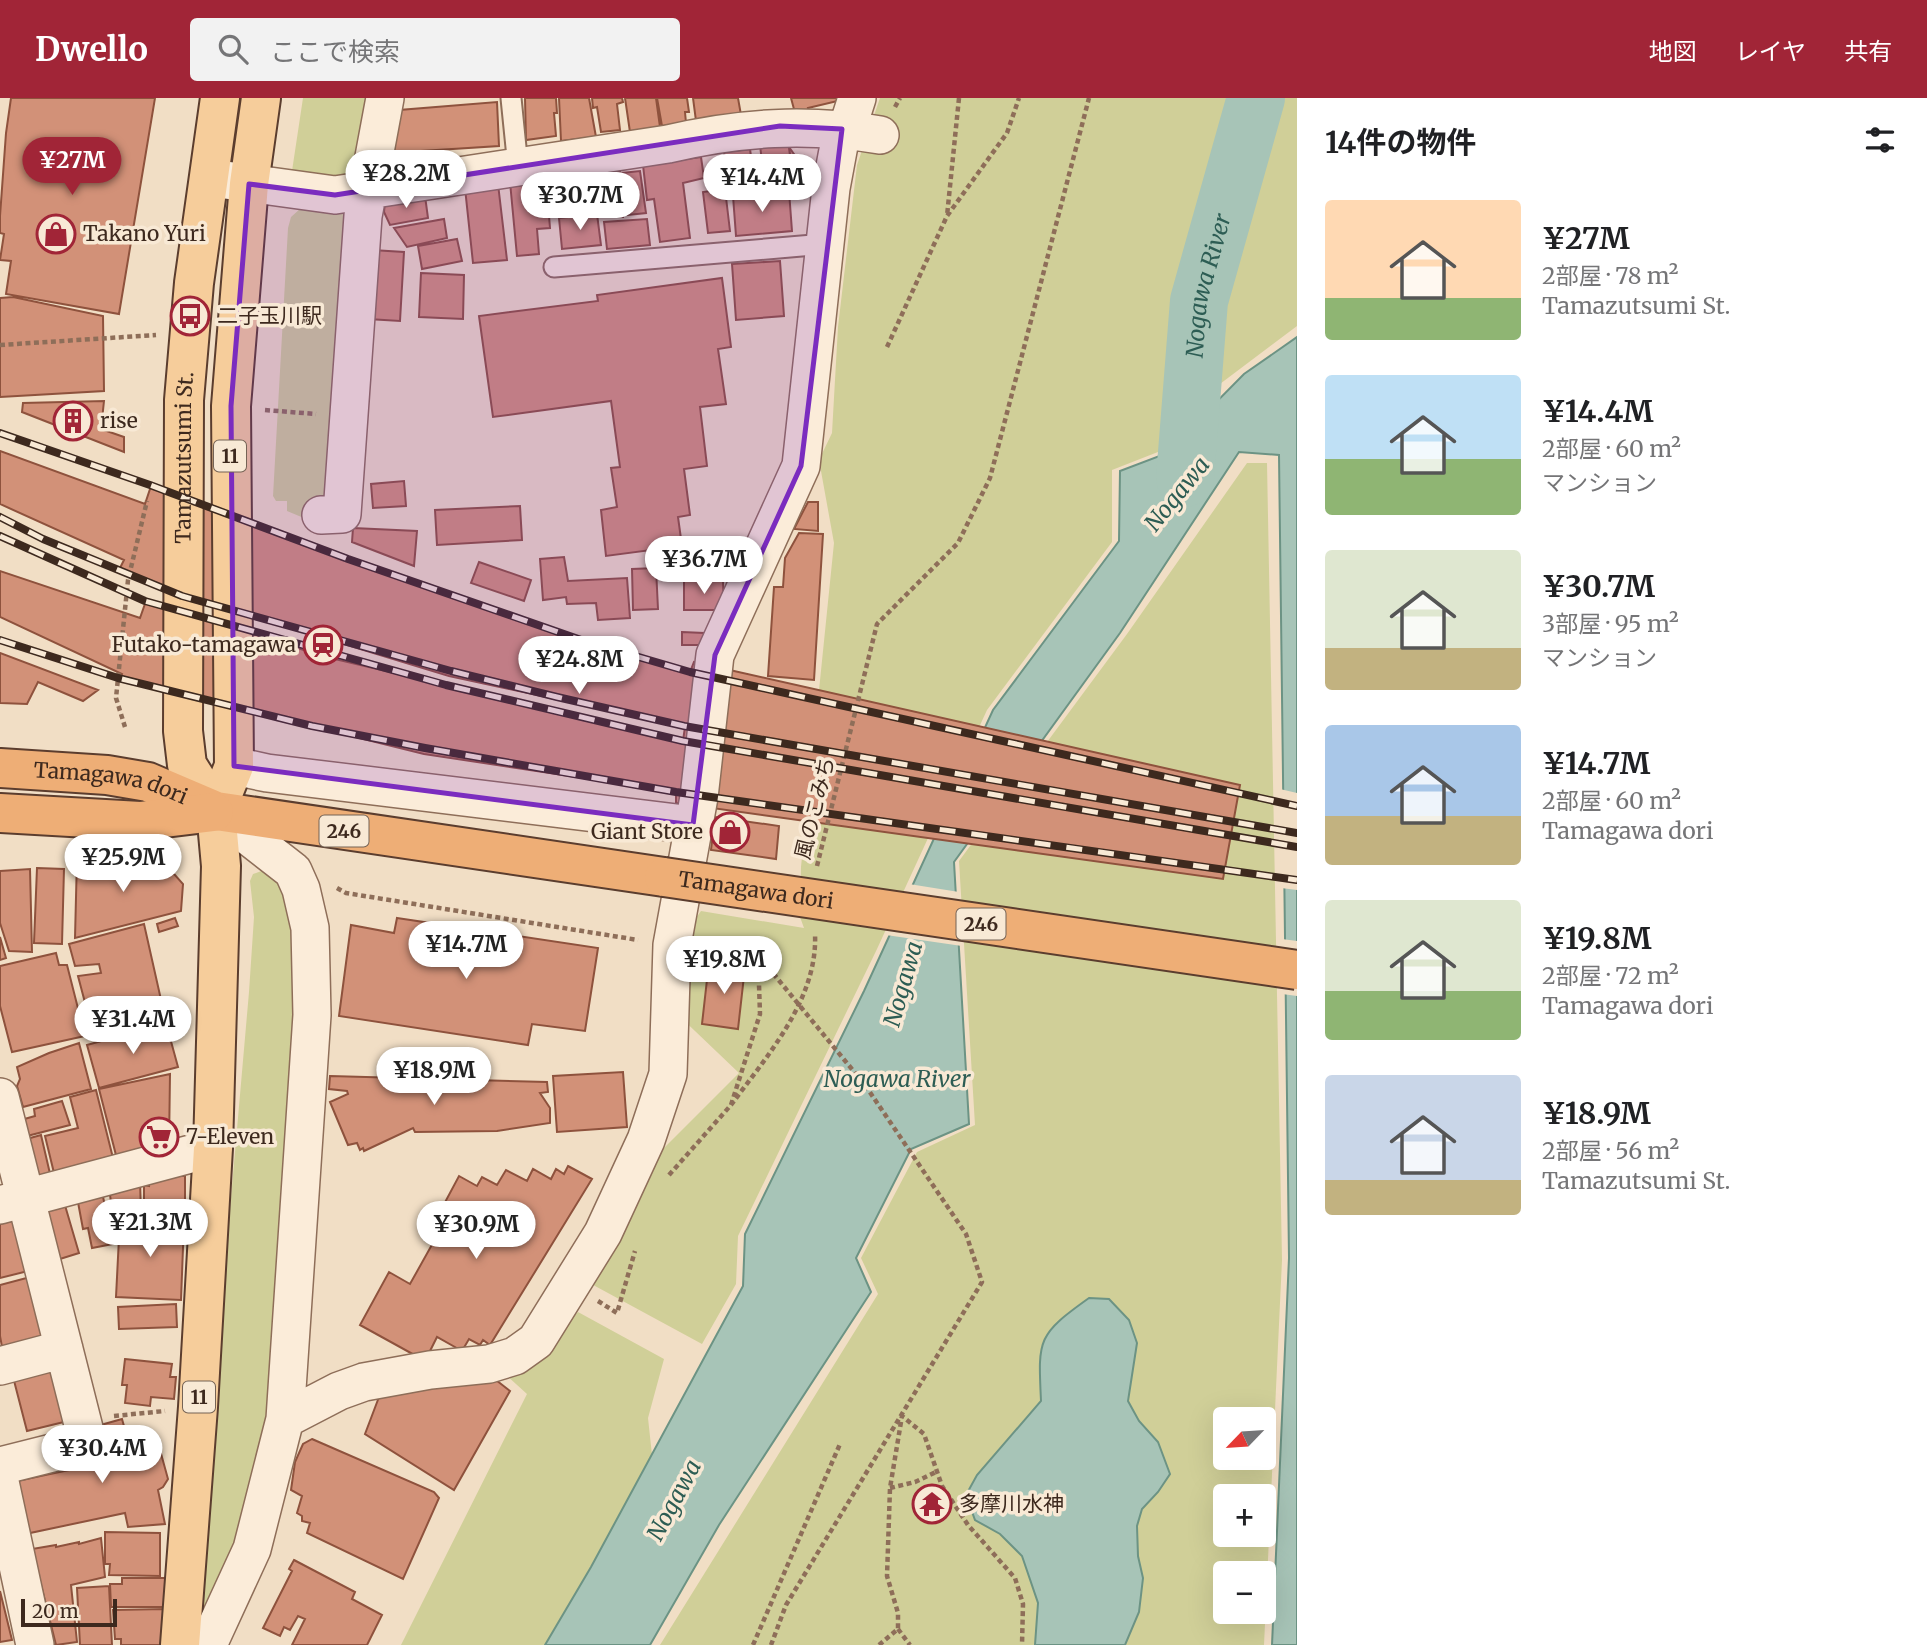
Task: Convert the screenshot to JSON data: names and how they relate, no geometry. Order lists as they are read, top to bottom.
{
  "streets": {
    "highway": ["Tamagawa dori", "246"],
    "main road": ["11", "Tamazutsumi St."],
    "path": ["風のこみち"]
  },
  "crossings": [
    ["Tamazutsumi St.", "Tamagawa dori"]
  ],
  "water": ["Nogawa River", "Nogawa"],
  "places": {
    "shop": ["Takano Yuri", "Giant Store"],
    "bus stop": ["二子玉川駅"],
    "building": ["rise"],
    "station": ["Futako-tamagawa"],
    "supermarket": ["7-Eleven"],
    "temple": ["多摩川水神"]
  },
  "scale_bar": "20 m",
  "north": "bottom left",
  "page": {
    "header": "Dwello",
    "search": "ここで検索",
    "nav": ["地図", "レイヤ", "共有"],
    "heading": "14件の物件",
    "price": [
      "¥27M",
      "¥28.2M",
      "¥14.4M",
      "¥30.7M",
      "¥36.7M",
      "¥24.8M",
      "¥25.9M",
      "¥14.7M",
      "¥19.8M",
      "¥31.4M",
      "¥18.9M",
      "¥21.3M",
      "¥30.9M",
      "¥30.4M"
    ],
    "list": [
      {
        "name": "¥27M",
        "note": "2部屋 · 78 m² · Tamazutsumi St."
      },
      {
        "name": "¥14.4M",
        "note": "2部屋 · 60 m² · マンション"
      },
      {
        "name": "¥30.7M",
        "note": "3部屋 · 95 m² · マンション"
      },
      {
        "name": "¥14.7M",
        "note": "2部屋 · 60 m² · Tamagawa dori"
      },
      {
        "name": "¥19.8M",
        "note": "2部屋 · 72 m² · Tamagawa dori"
      },
      {
        "name": "¥18.9M",
        "note": "2部屋 · 56 m² · Tamazutsumi St."
      }
    ],
    "map_buttons": ["+", "−"],
    "scale": "20 m"
  }
}
